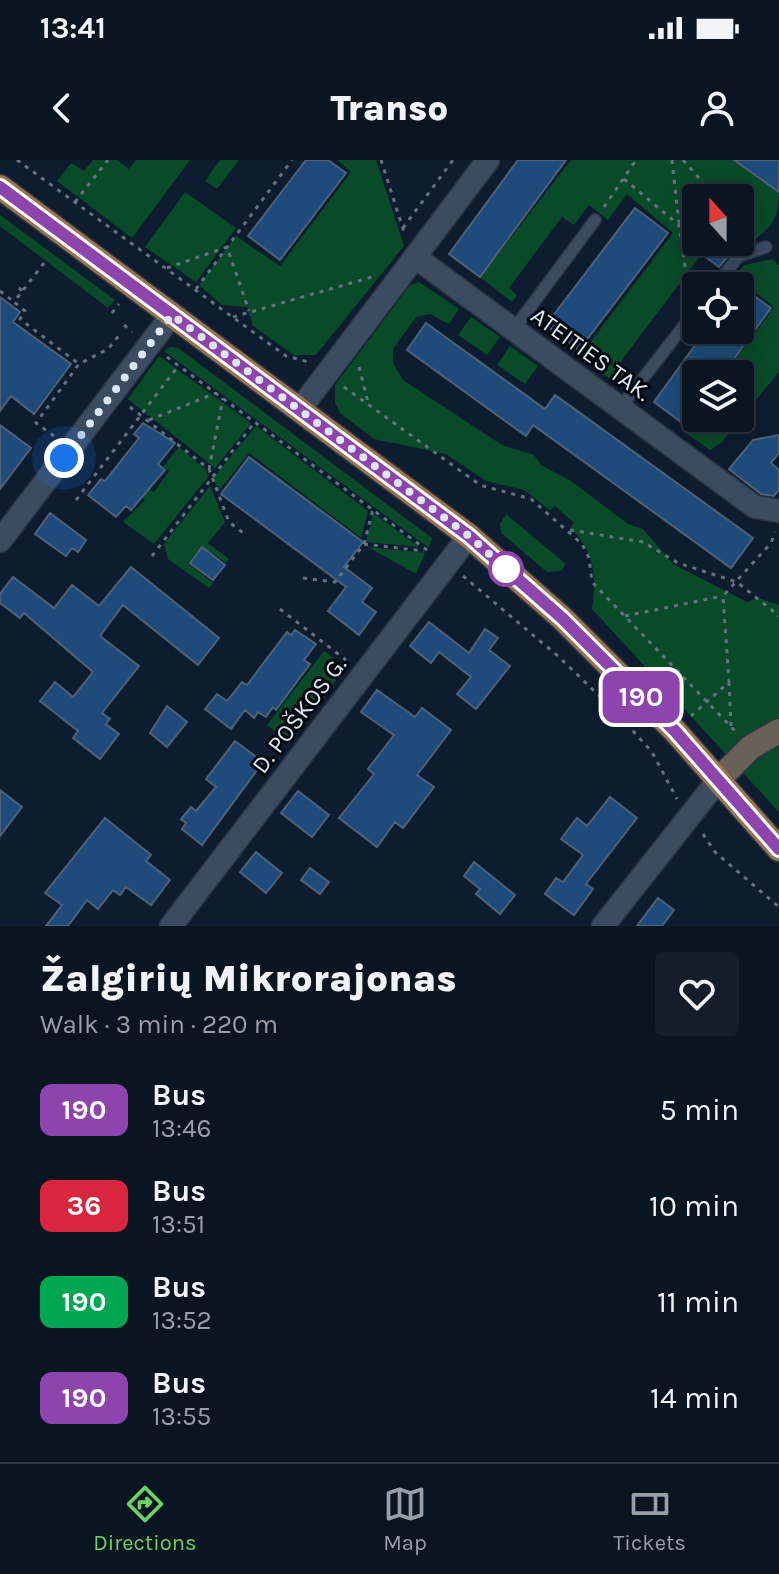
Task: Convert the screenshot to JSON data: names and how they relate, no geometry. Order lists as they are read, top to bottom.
{
  "streets": {
    "street": ["ATEITIES TAK.", "D. POŠKOS G."]
  },
  "lines": ["bus line 190"],
  "north": "top",
  "page": {
    "status": "13:41",
    "header": "Transo",
    "on_map": "190",
    "heading": ["Žalgirių Mikrorajonas", "Walk · 3 min · 220 m"],
    "list": [
      {
        "mark": "190",
        "name": "Bus",
        "note": "13:46",
        "value": "5 min"
      },
      {
        "mark": "36",
        "name": "Bus",
        "note": "13:51",
        "value": "10 min"
      },
      {
        "mark": "190",
        "name": "Bus",
        "note": "13:52",
        "value": "11 min"
      },
      {
        "mark": "190",
        "name": "Bus",
        "note": "13:55",
        "value": "14 min"
      }
    ],
    "tabs": ["Directions", "Map", "Tickets"]
  }
}
